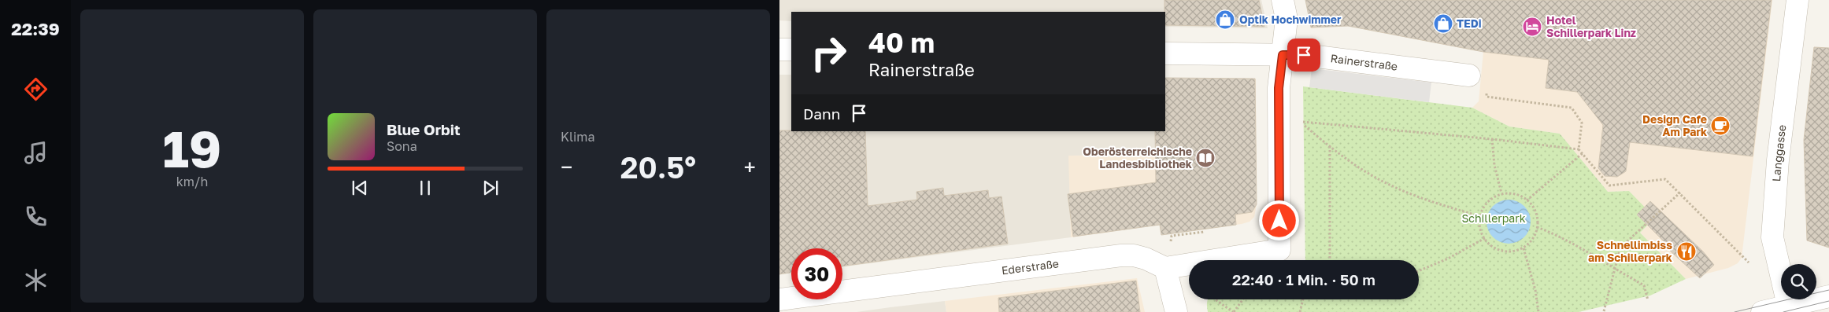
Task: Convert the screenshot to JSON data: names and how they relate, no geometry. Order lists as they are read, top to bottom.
{
  "streets": {
    "street": ["Rainerstraße", "Langgasse", "Ederstraße"]
  },
  "parks": ["Schillerpark"],
  "places": {
    "shop": ["Optik Hochwimmer", "TEDi"],
    "hotel": ["Hotel Schillerpark Linz"],
    "cafe": ["Design Cafe Am Park"],
    "library": ["Oberösterreichische Landesbibliothek"],
    "restaurant": ["Schnellimbiss am Schillerpark"]
  },
  "page": {
    "tabs": "22:39",
    "tile": [
      ["19", "km/h"],
      "Klima"
    ],
    "turn": ["40 m", "Rainerstraße"],
    "then": "Dann",
    "song": ["Blue Orbit", "Sona"],
    "heat": ["−", "20.5°", "+"],
    "limit": "30",
    "trip": "22:40 · 1 Min. · 50 m"
  }
}
